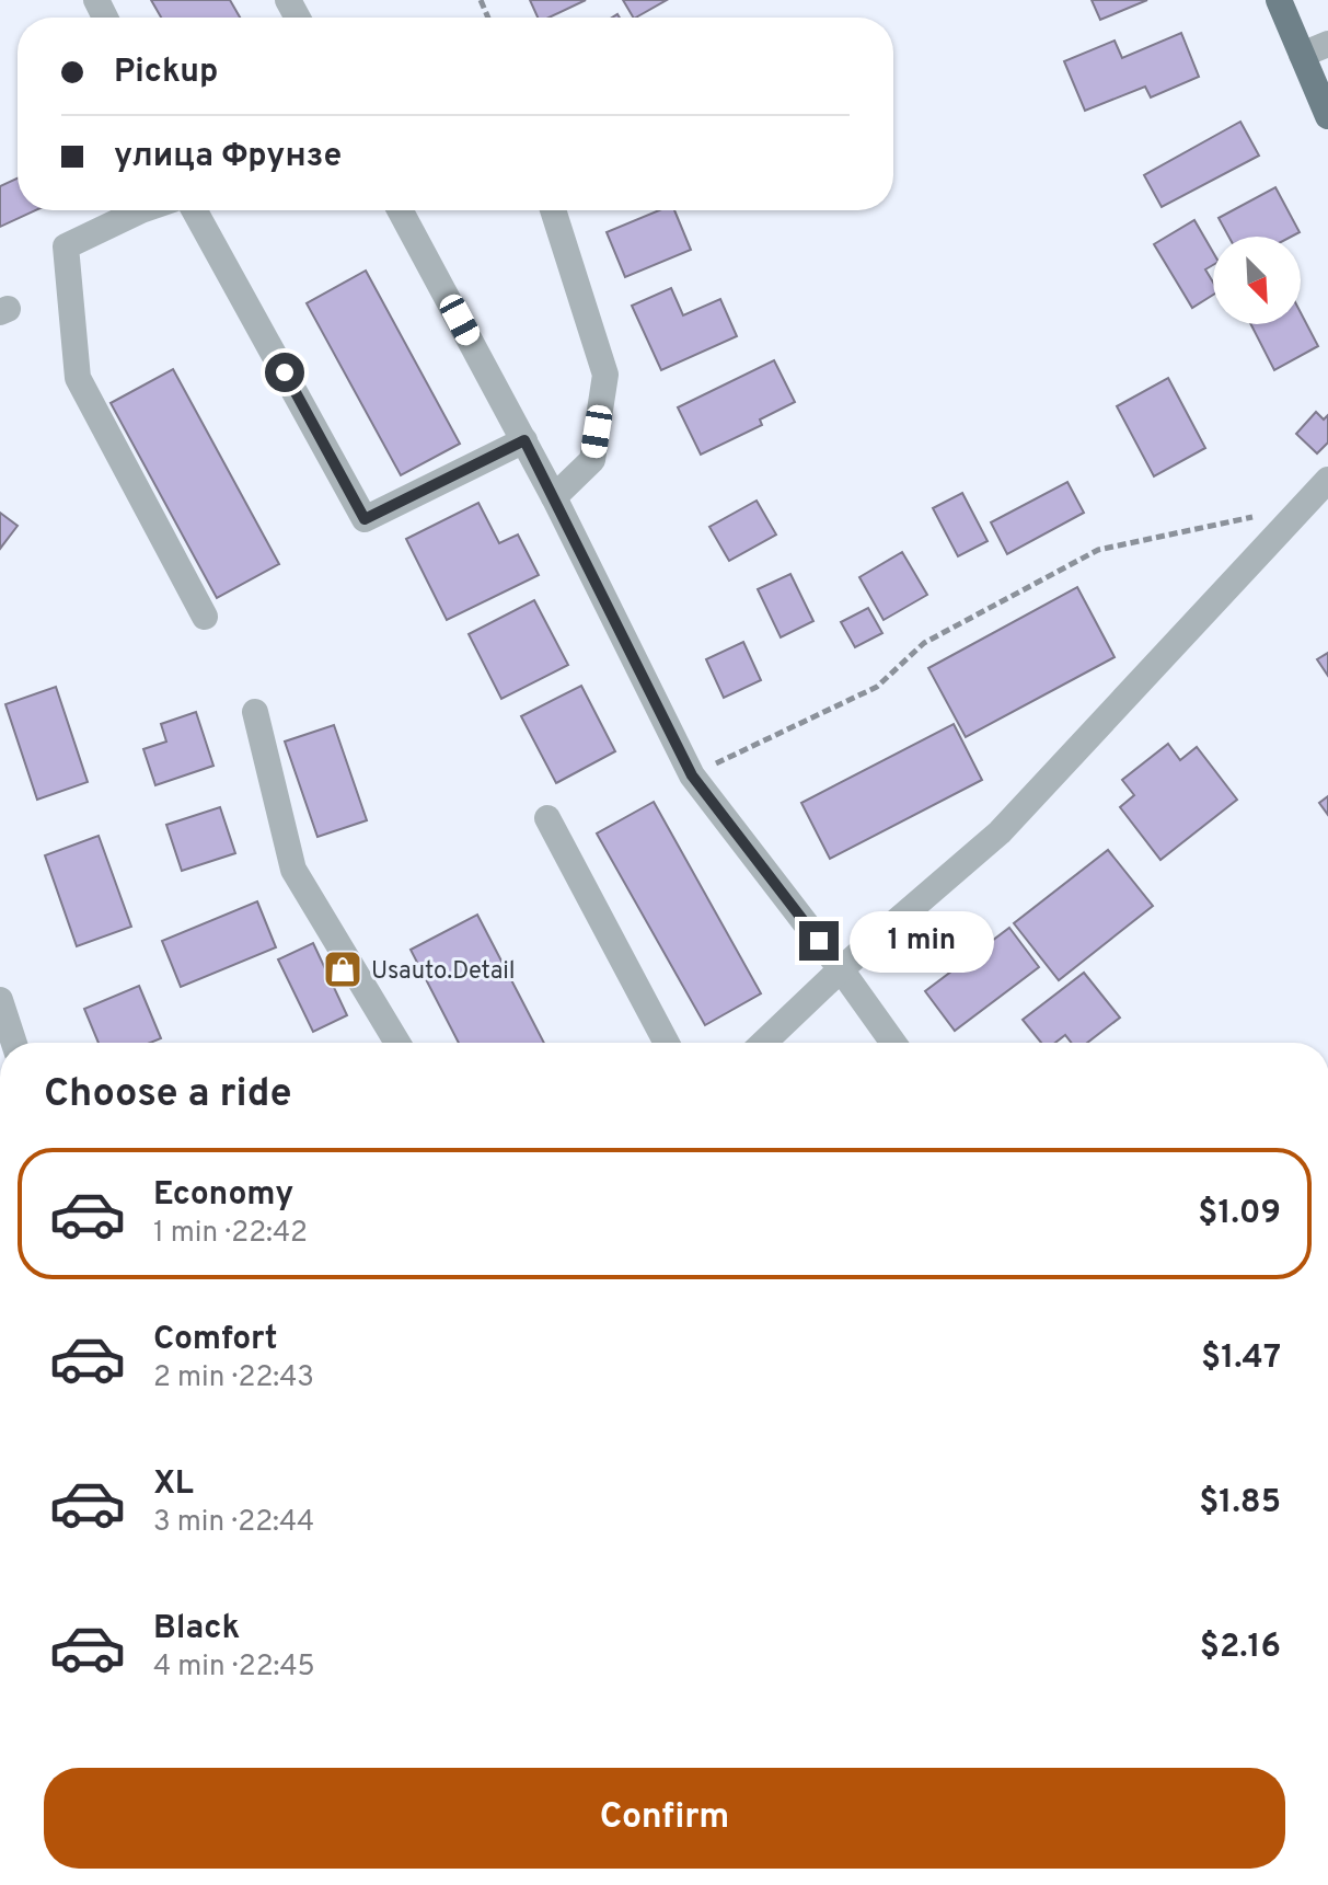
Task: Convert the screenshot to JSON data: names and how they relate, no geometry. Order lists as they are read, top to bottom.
{
  "places": {
    "shop": ["Usauto.Detail"]
  },
  "north": "bottom right",
  "page": {
    "banner": ["Pickup", "улица Фрунзе"],
    "bubble": "1 min",
    "heading": "Choose a ride",
    "list": [
      {
        "name": "Economy",
        "note": "1 min · 22:42",
        "value": "$1.09"
      },
      {
        "name": "Comfort",
        "note": "2 min · 22:43",
        "value": "$1.47"
      },
      {
        "name": "XL",
        "note": "3 min · 22:44",
        "value": "$1.85"
      },
      {
        "name": "Black",
        "note": "4 min · 22:45",
        "value": "$2.16"
      }
    ],
    "buttons": "Confirm"
  }
}
